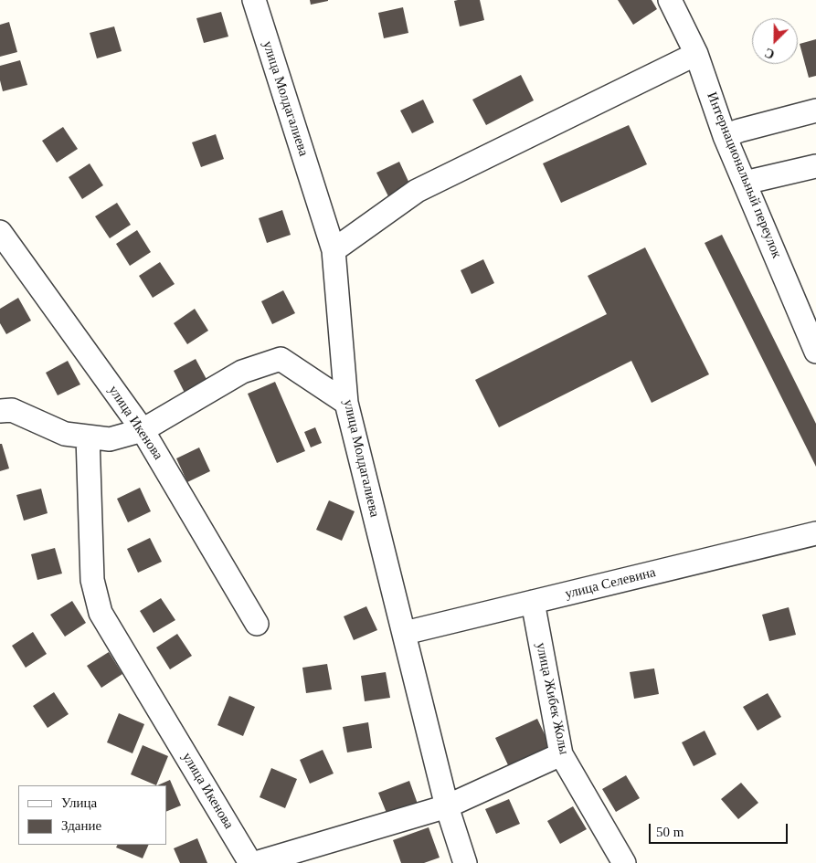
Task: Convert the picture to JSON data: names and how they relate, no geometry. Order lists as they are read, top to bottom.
{
  "streets": {
    "street": [
      "улица Молдагалиева",
      "Интернациональный переулок",
      "улица Икенова",
      "улица Селевина",
      "улица Жибек Жолы"
    ]
  },
  "crossings": [
    ["улица Молдагалиева", "улица Селевина"],
    ["улица Селевина", "улица Жибек Жолы"]
  ],
  "legend": ["Улица", "Здание"],
  "scale_bar": "50 m",
  "north": "bottom left"
}
